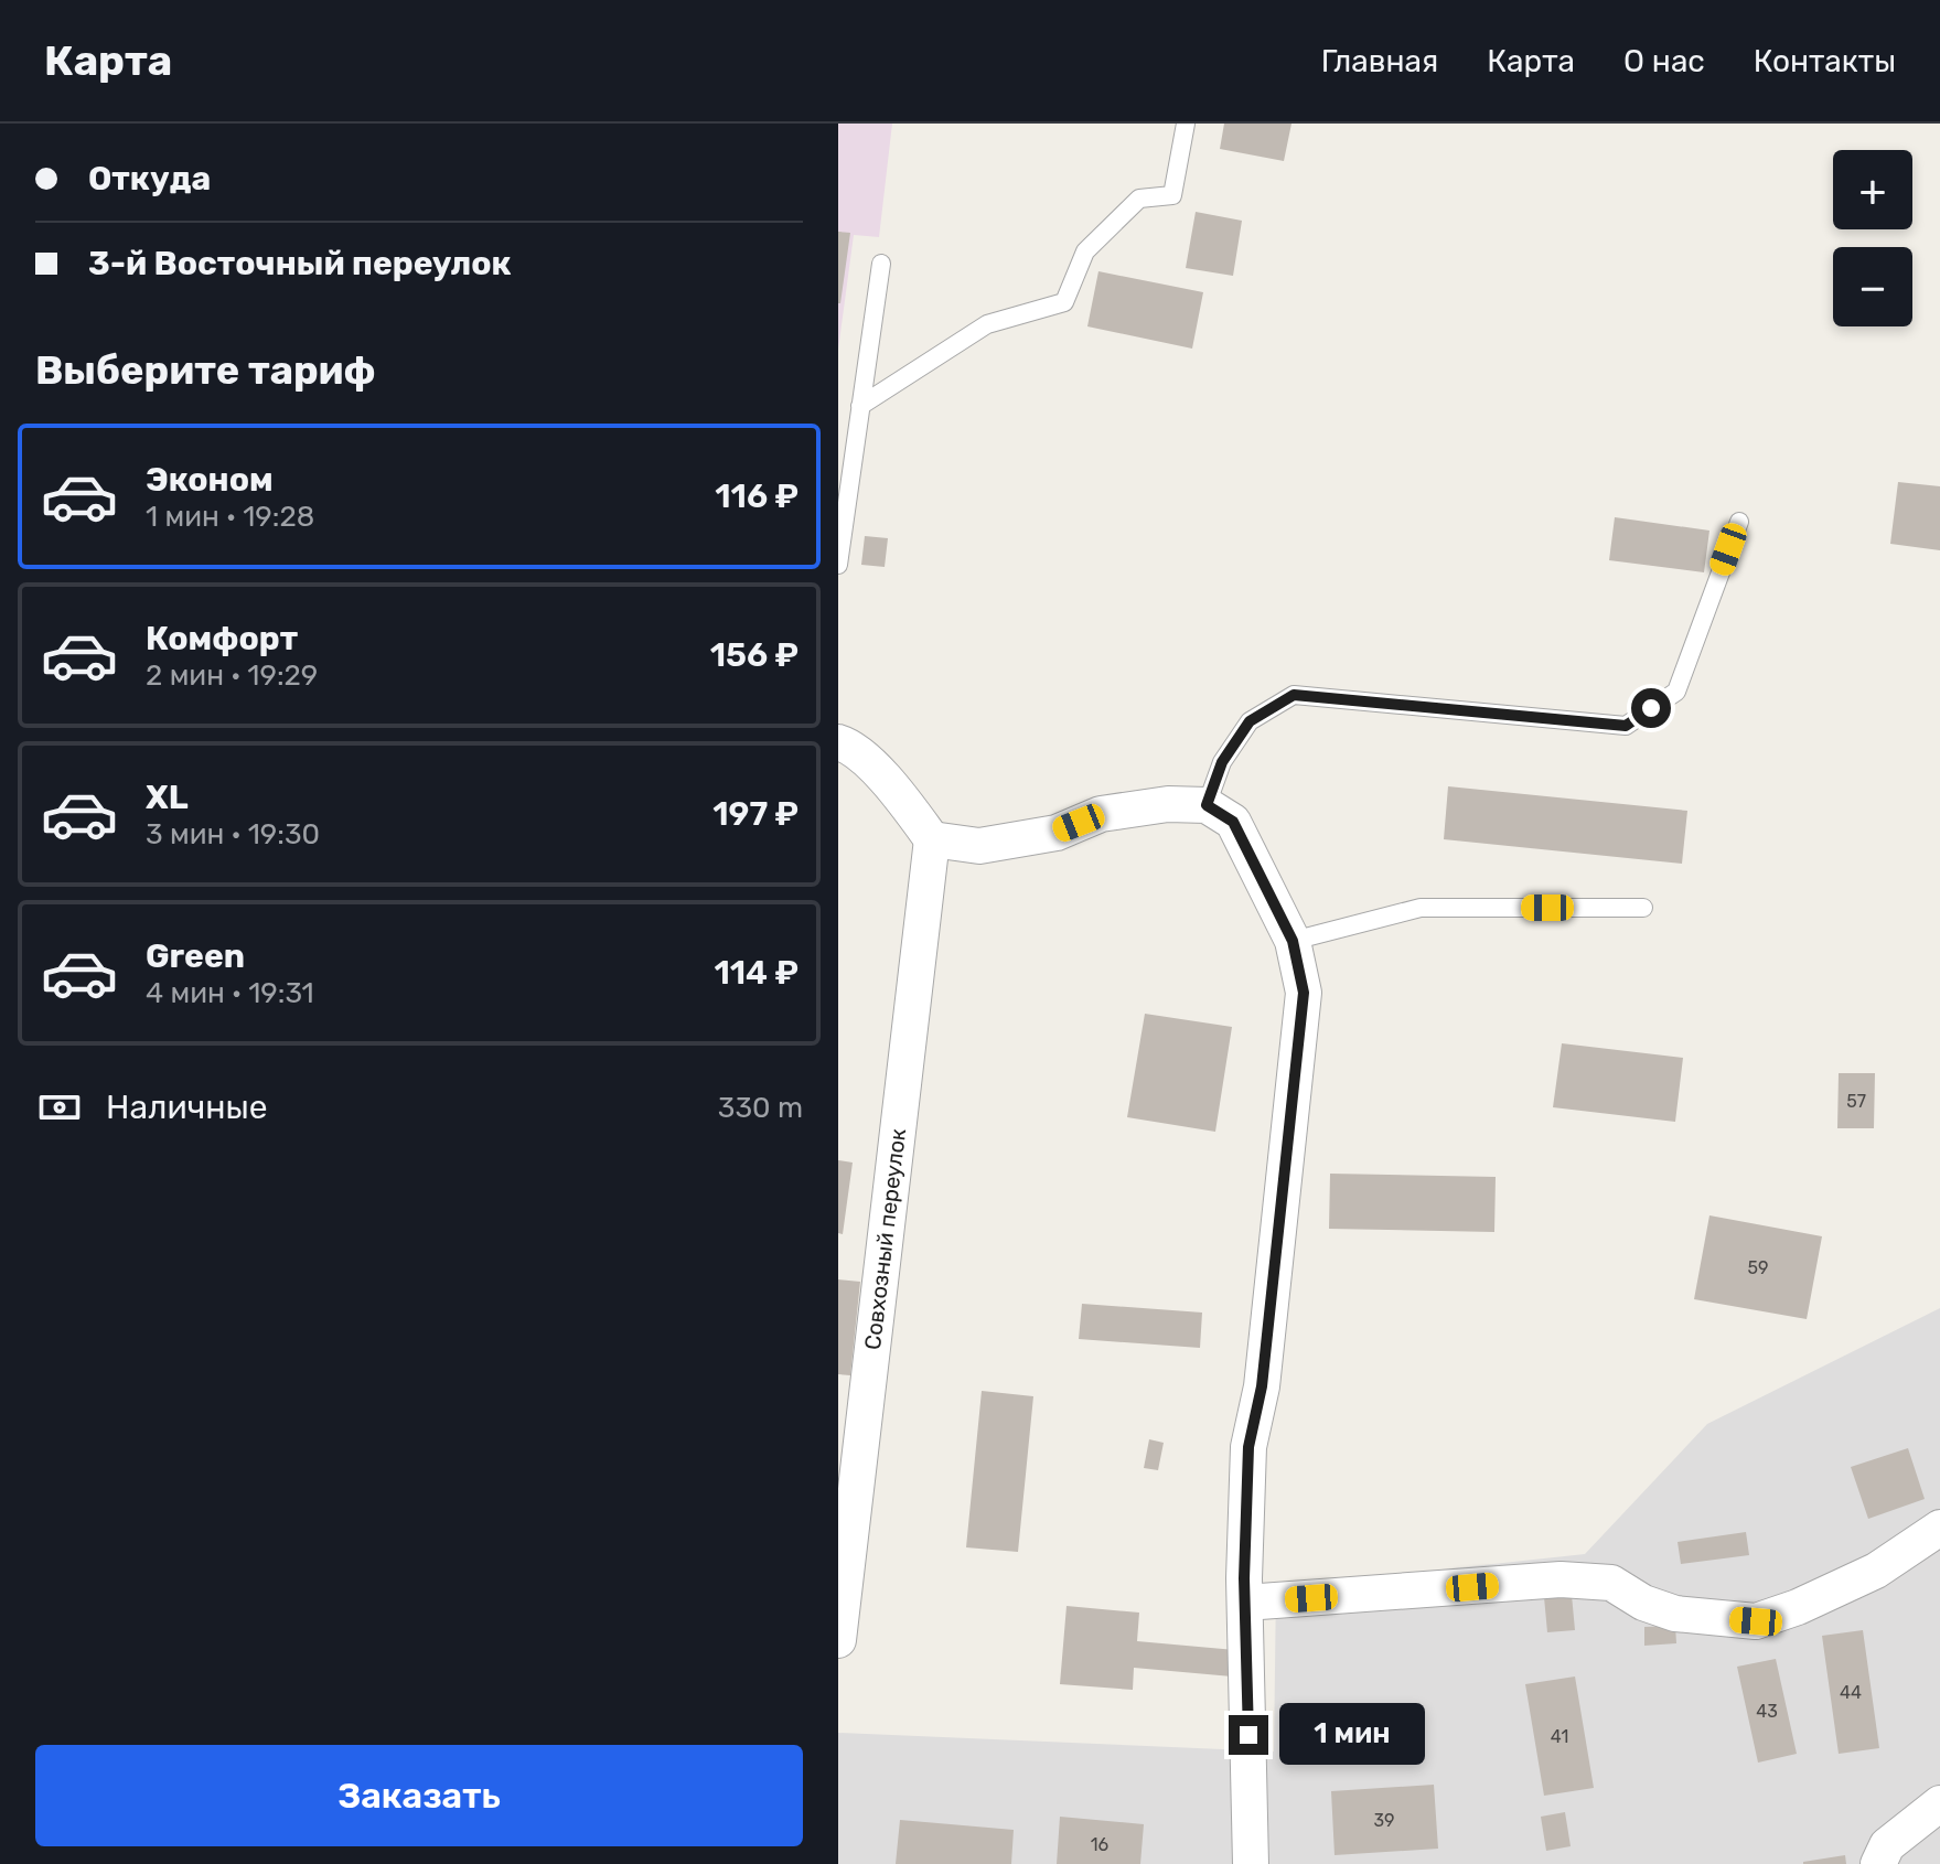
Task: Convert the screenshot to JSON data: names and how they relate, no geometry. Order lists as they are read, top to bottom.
{
  "streets": {
    "street": ["Совхозный переулок"]
  },
  "house_numbers": [
    "57",
    "59",
    "44",
    "43",
    "41",
    "39",
    "16"
  ],
  "page": {
    "header": "Карта",
    "nav": [
      "Главная",
      "Карта",
      "О нас",
      "Контакты"
    ],
    "banner": ["Откуда", "3-й Восточный переулок"],
    "map_buttons": ["+", "−"],
    "heading": "Выберите тариф",
    "list": [
      {
        "name": "Эконом",
        "note": "1 мин · 19:28",
        "value": "116 ₽"
      },
      {
        "name": "Комфорт",
        "note": "2 мин · 19:29",
        "value": "156 ₽"
      },
      {
        "name": "XL",
        "note": "3 мин · 19:30",
        "value": "197 ₽"
      },
      {
        "name": "Green",
        "note": "4 мин · 19:31",
        "value": "114 ₽"
      }
    ],
    "pay": ["Наличные", "330 m"],
    "bubble": "1 мин",
    "buttons": "Заказать"
  }
}
